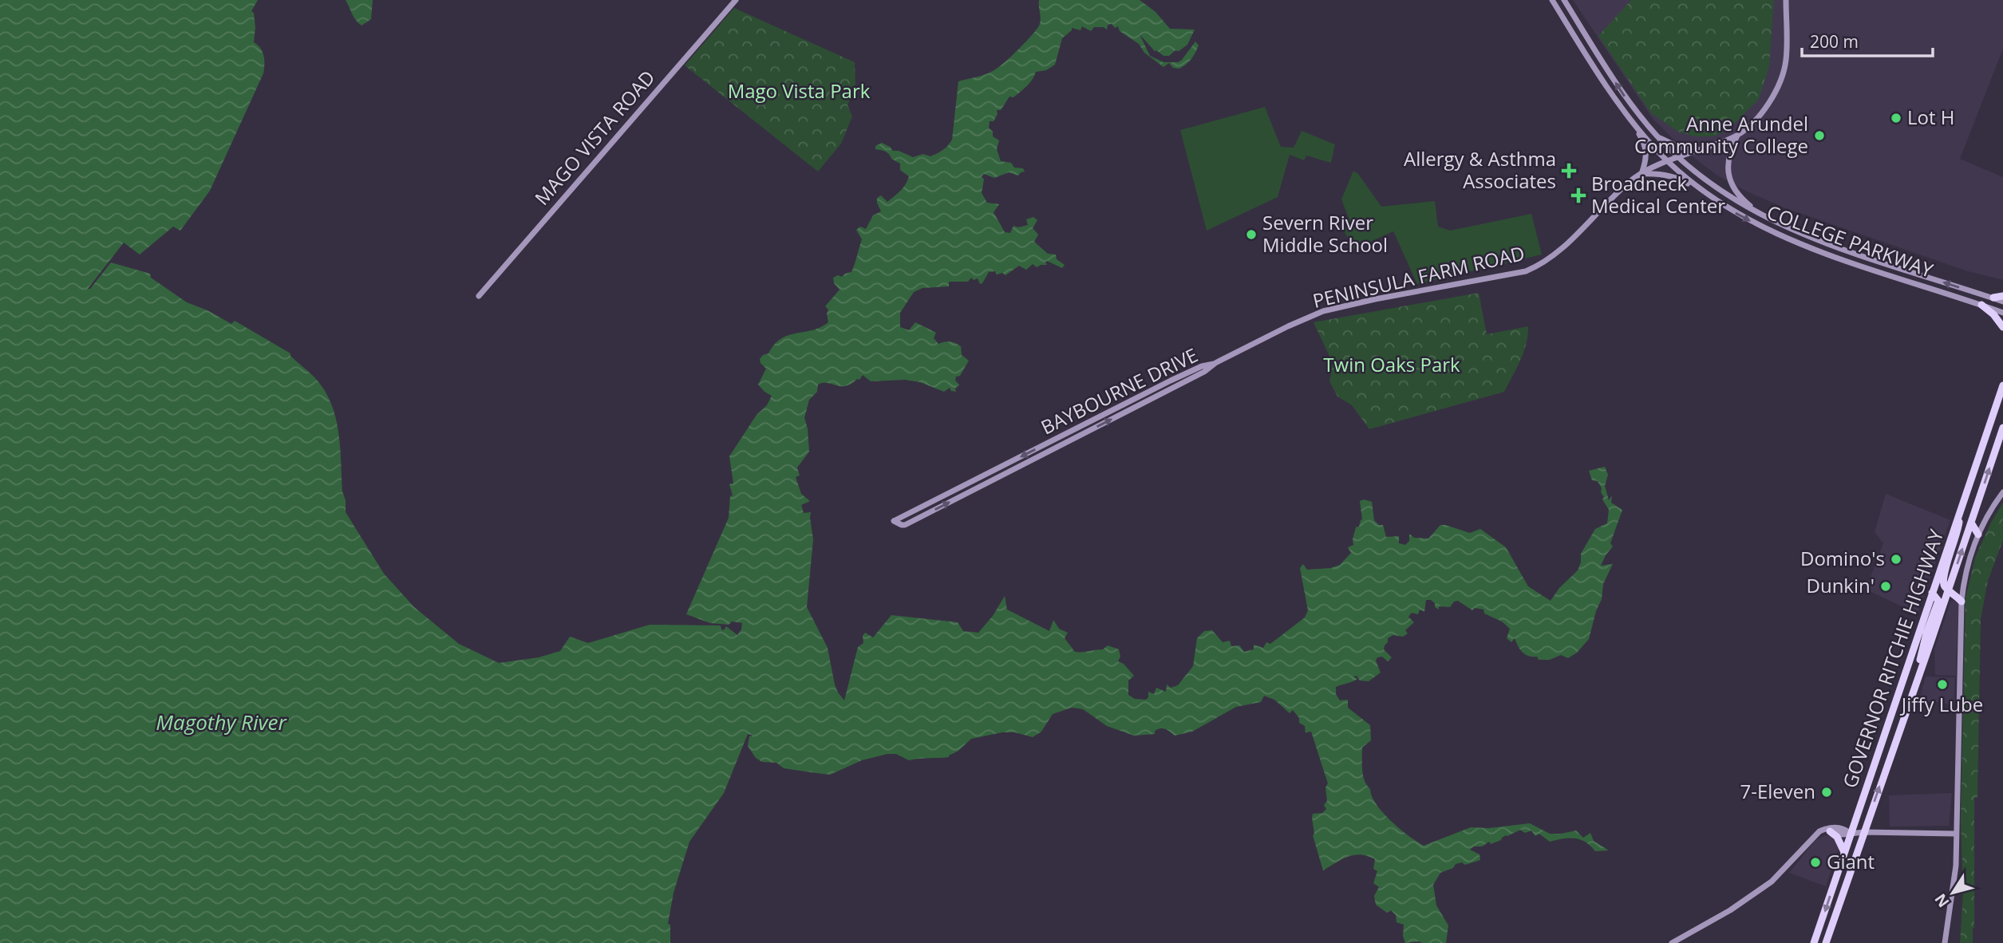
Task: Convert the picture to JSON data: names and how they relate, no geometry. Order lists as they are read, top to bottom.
{
  "streets": {
    "highway": ["GOVERNOR RITCHIE HIGHWAY"],
    "street": [
      "MAGO VISTA ROAD",
      "COLLEGE PARKWAY",
      "PENINSULA FARM ROAD",
      "BAYBOURNE DRIVE"
    ]
  },
  "crossings": [
    ["COLLEGE PARKWAY", "PENINSULA FARM ROAD"],
    ["PENINSULA FARM ROAD", "BAYBOURNE DRIVE"]
  ],
  "water": ["Magothy River"],
  "parks": ["Mago Vista Park", "Twin Oaks Park"],
  "places": {
    "other": [
      "Lot H",
      "Anne Arundel Community College",
      "Severn River Middle School",
      "Domino's",
      "Dunkin'",
      "Jiffy Lube",
      "7-Eleven",
      "Giant"
    ],
    "health": ["Allergy & Asthma Associates", "Broadneck Medical Center"]
  },
  "scale_bar": "200 m",
  "north": "bottom left"
}
